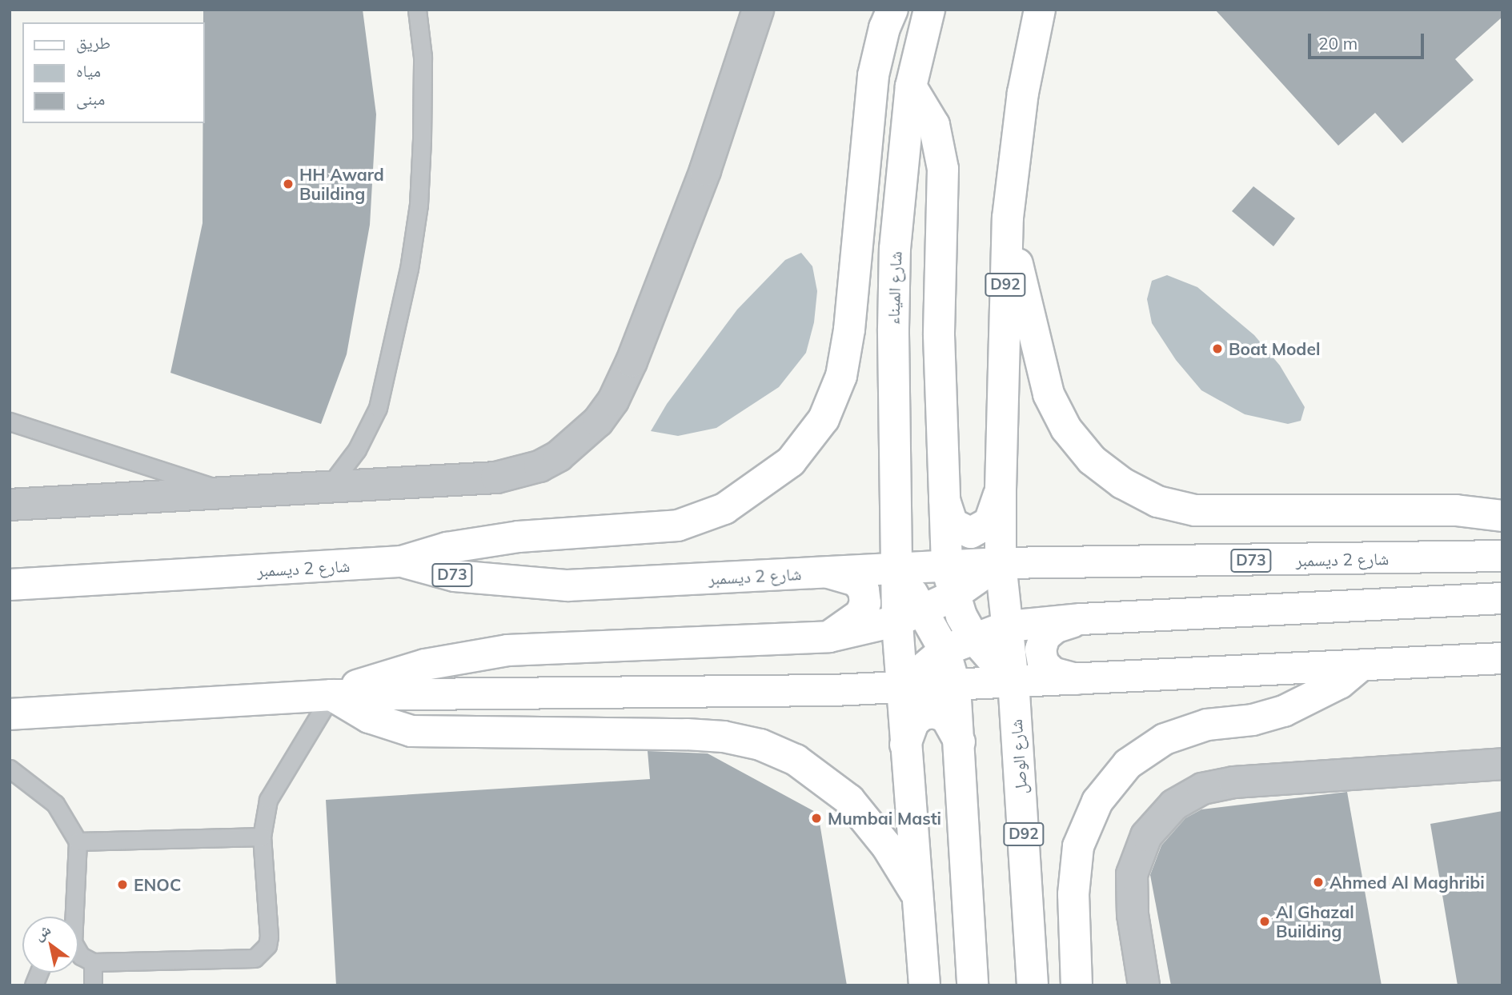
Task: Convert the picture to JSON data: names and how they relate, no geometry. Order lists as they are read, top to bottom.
{
  "streets": {
    "main road": [
      "D92",
      "شارع الميناء",
      "شارع 2 ديسمبر",
      "D73",
      "شارع الوصل"
    ]
  },
  "crossings": [
    ["D92", "شارع 2 ديسمبر"],
    ["D92", "شارع الوصل"],
    ["شارع الميناء", "شارع 2 ديسمبر"],
    ["شارع 2 ديسمبر", "شارع الوصل"]
  ],
  "places": [
    "HH Award Building",
    "Boat Model",
    "Mumbai Masti",
    "Ahmed Al Maghribi",
    "ENOC",
    "Al Ghazal Building"
  ],
  "legend": ["طريق", "مياه", "مبنى"],
  "scale_bar": "20 m",
  "north": "top left"
}
